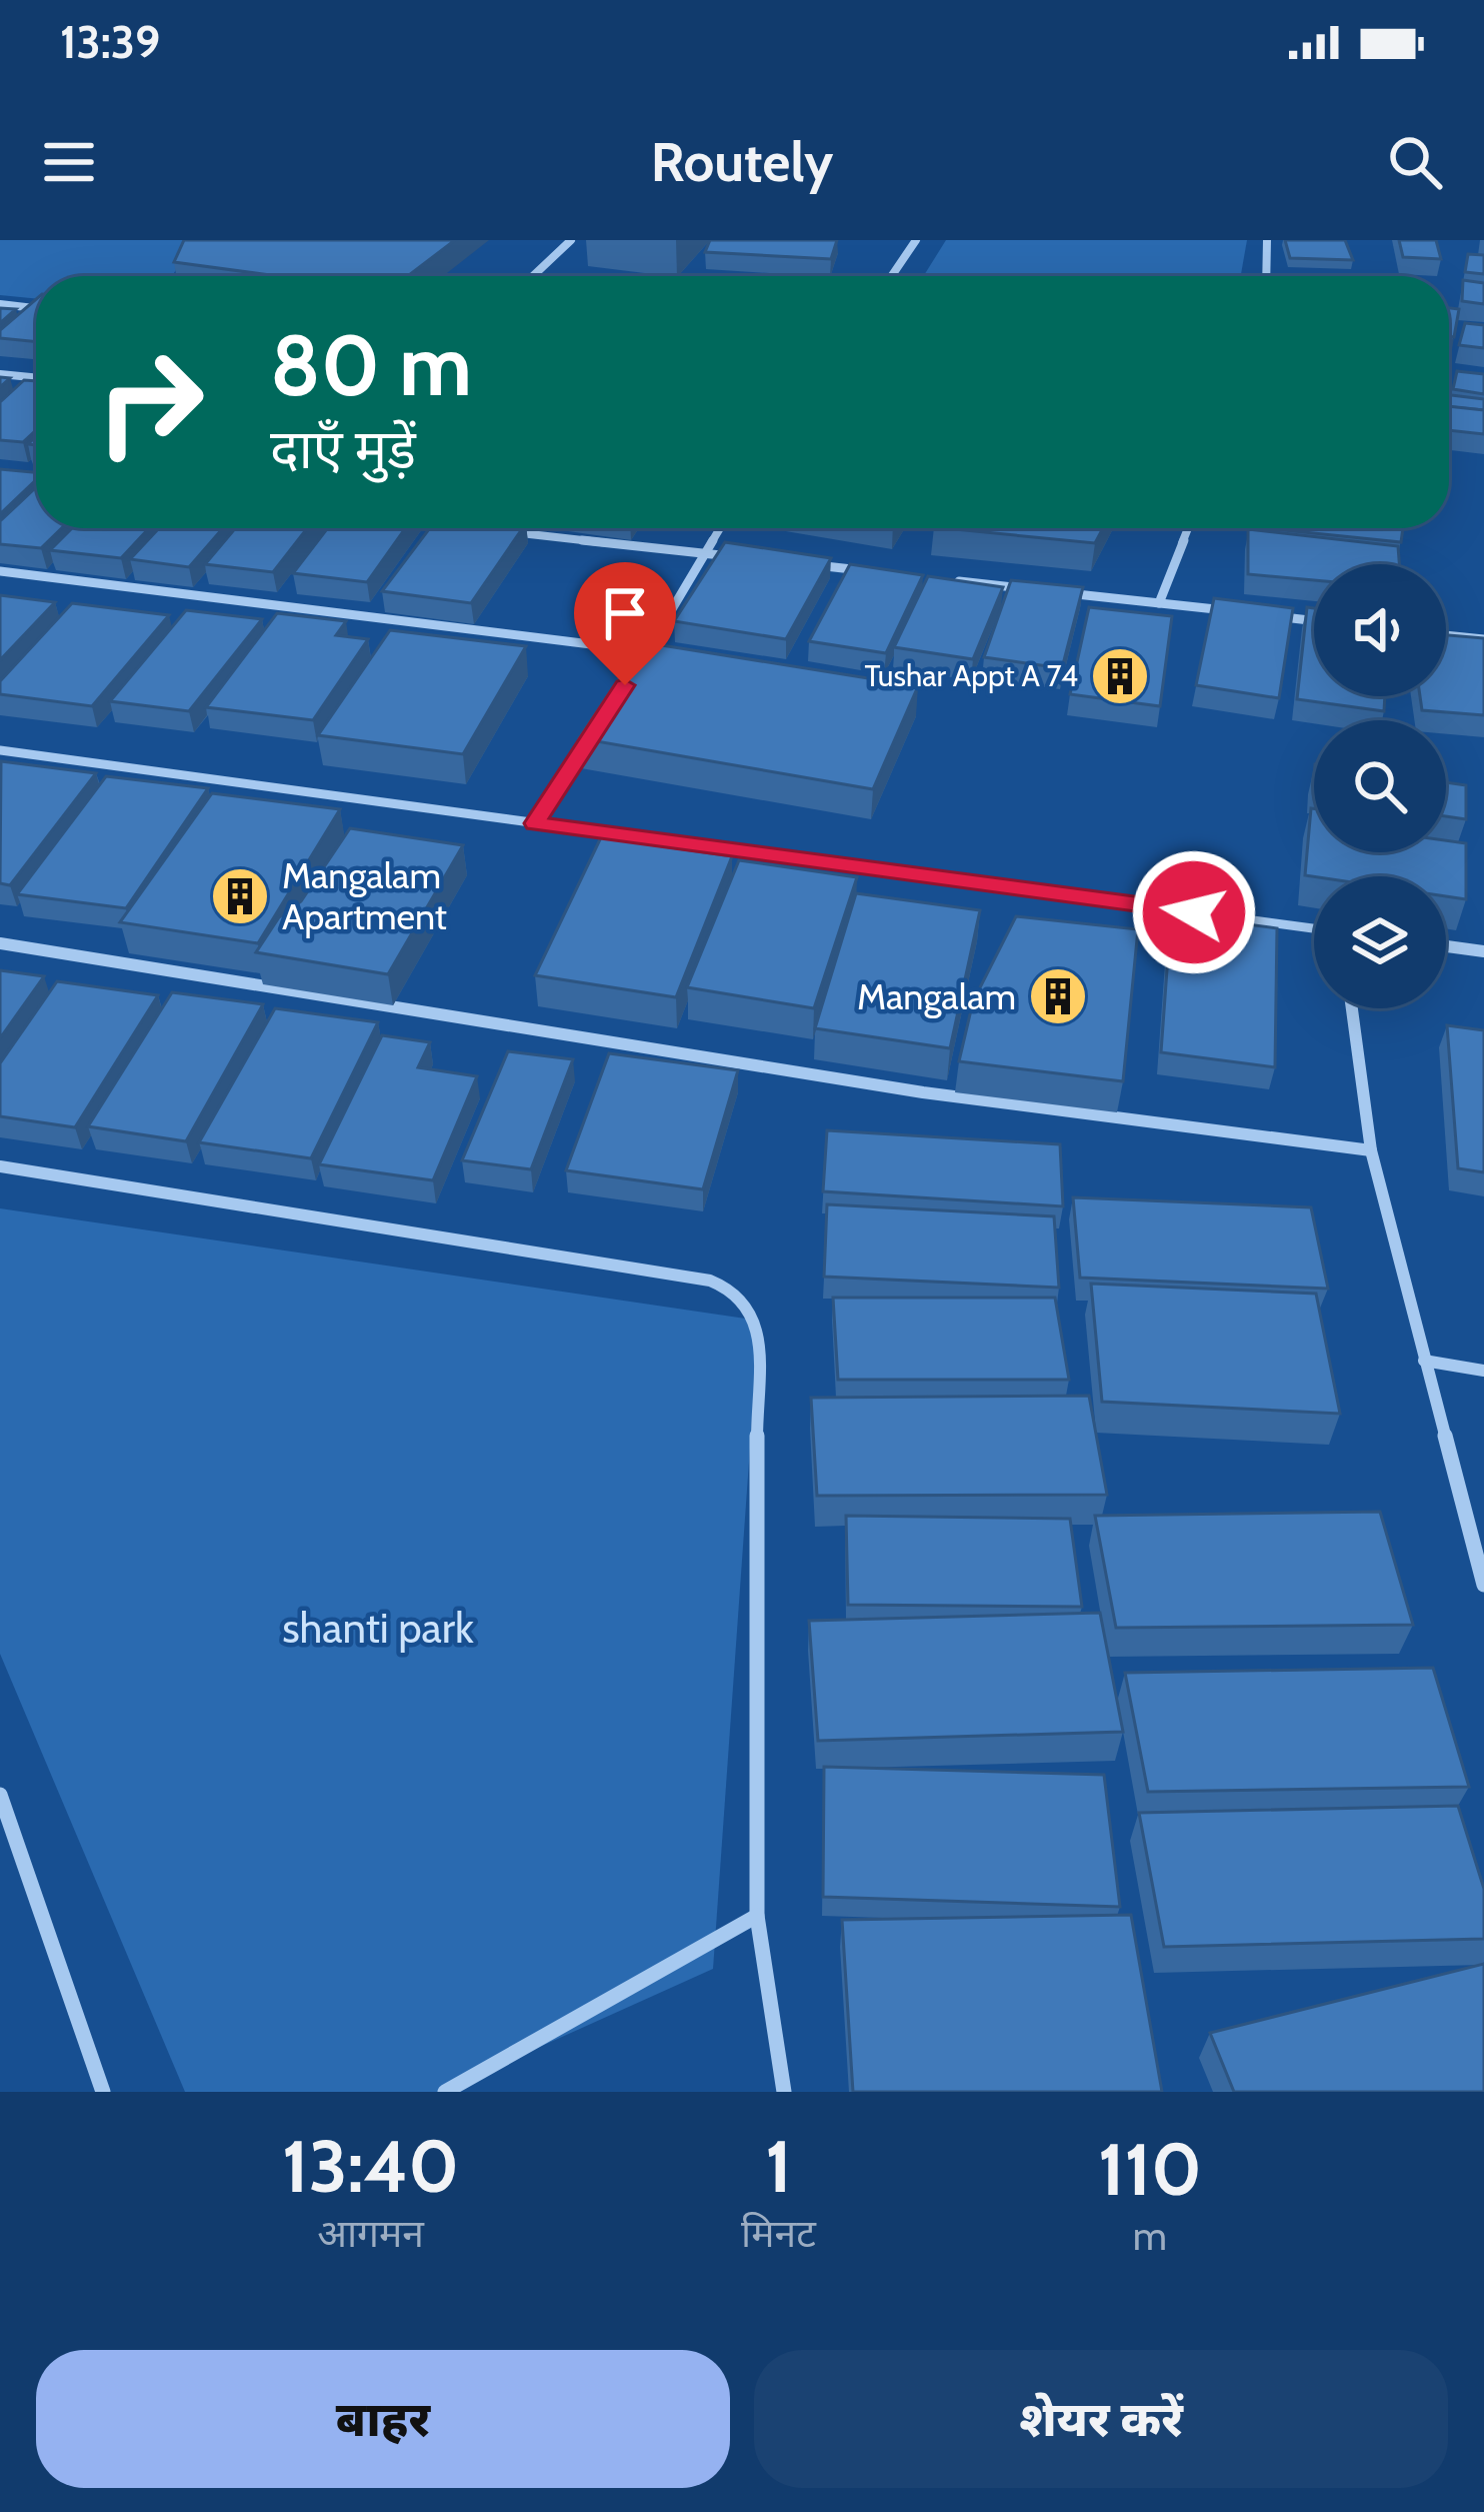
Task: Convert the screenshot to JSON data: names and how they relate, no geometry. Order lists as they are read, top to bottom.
{
  "parks": ["shanti park"],
  "places": {
    "building": ["Tushar Appt A 74", "Mangalam Apartment", "Mangalam"]
  },
  "page": {
    "status": "13:39",
    "header": "Routely",
    "turn": ["80 m", "दाएँ मुड़ें"],
    "eta": [
      "13:40",
      "आगमन",
      "1",
      "मिनट",
      "110",
      "m"
    ],
    "buttons": ["बाहर", "शेयर करें"]
  }
}
